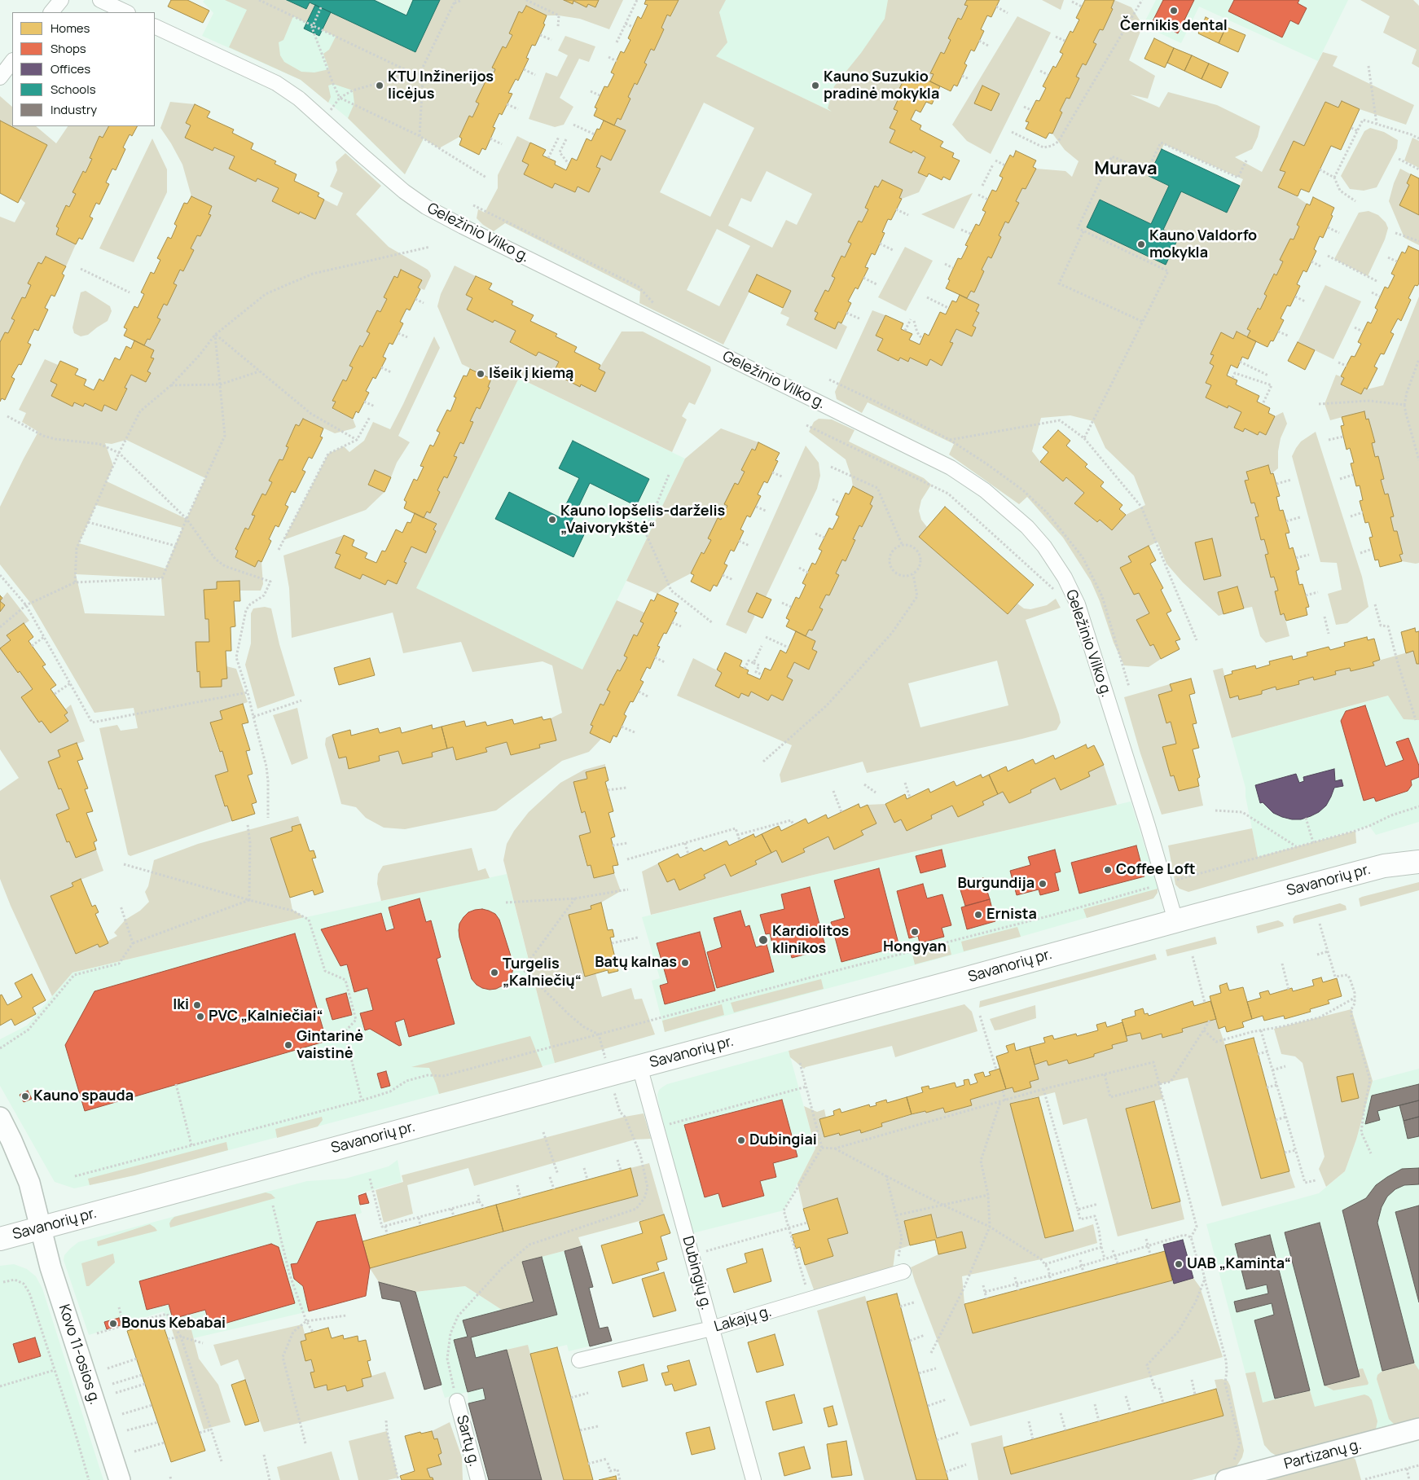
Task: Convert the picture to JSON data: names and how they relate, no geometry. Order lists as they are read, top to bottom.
{
  "streets": {
    "main road": ["Savanorių pr.", "Kovo 11-osios g.", "Partizanų g."],
    "street": [
      "Geležinio Vilko g.",
      "Dubingių g.",
      "Lakajų g.",
      "Sartų g."
    ]
  },
  "crossings": [
    ["Geležinio Vilko g.", "Savanorių pr."],
    ["Savanorių pr.", "Dubingių g."],
    ["Savanorių pr.", "Kovo 11-osios g."],
    ["Dubingių g.", "Lakajų g."]
  ],
  "districts": ["Murava"],
  "places": [
    "Černikis dental",
    "KTU Inžinerijos licėjus",
    "Kauno Suzukio pradinė mokykla",
    "Kauno Valdorfo mokykla",
    "Išeik į kiemą",
    "Kauno lopšelis-darželis „Vaivorykštė“",
    "Coffee Loft",
    "Burgundija",
    "Ernista",
    "Hongyan",
    "Kardiolitos klinikos",
    "Batų kalnas",
    "Turgelis „Kalniečių“",
    "Iki",
    "PVC „Kalniečiai“",
    "Gintarinė vaistinė",
    "Kauno spauda",
    "Dubingiai",
    "UAB „Kaminta“",
    "Bonus Kebabai"
  ],
  "legend": [
    "Homes",
    "Shops",
    "Offices",
    "Schools",
    "Industry"
  ]
}
